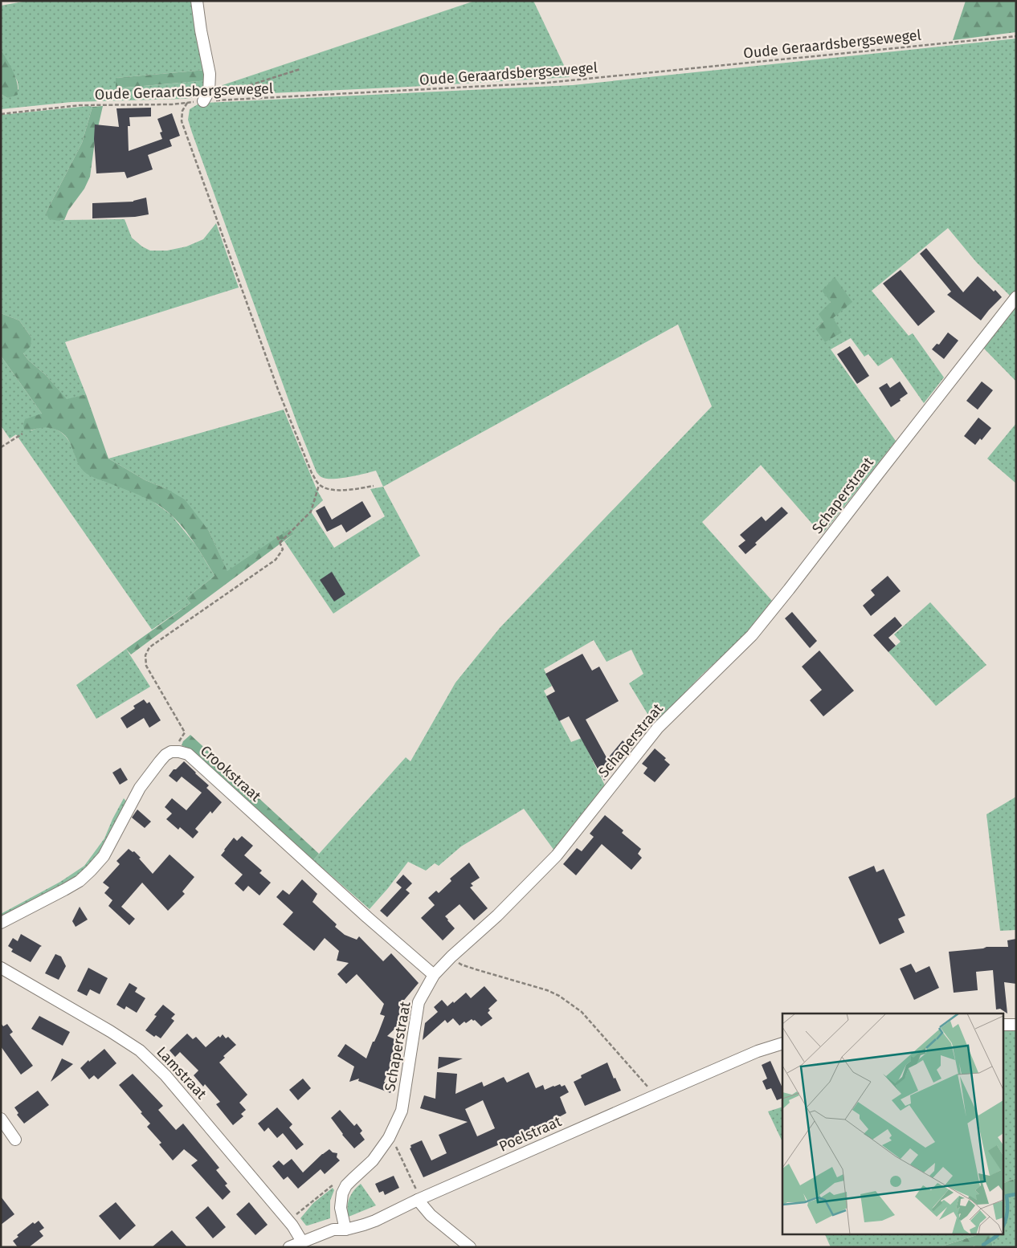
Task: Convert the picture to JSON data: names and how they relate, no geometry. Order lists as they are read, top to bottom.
{
  "streets": {
    "street": [
      "Schaperstraat",
      "Crookstraat",
      "Lamstraat",
      "Poelstraat"
    ],
    "path": ["Oude Geraardsbergsewegel"]
  },
  "crossings": [
    ["Schaperstraat", "Crookstraat"],
    ["Lamstraat", "Poelstraat"]
  ]
}
